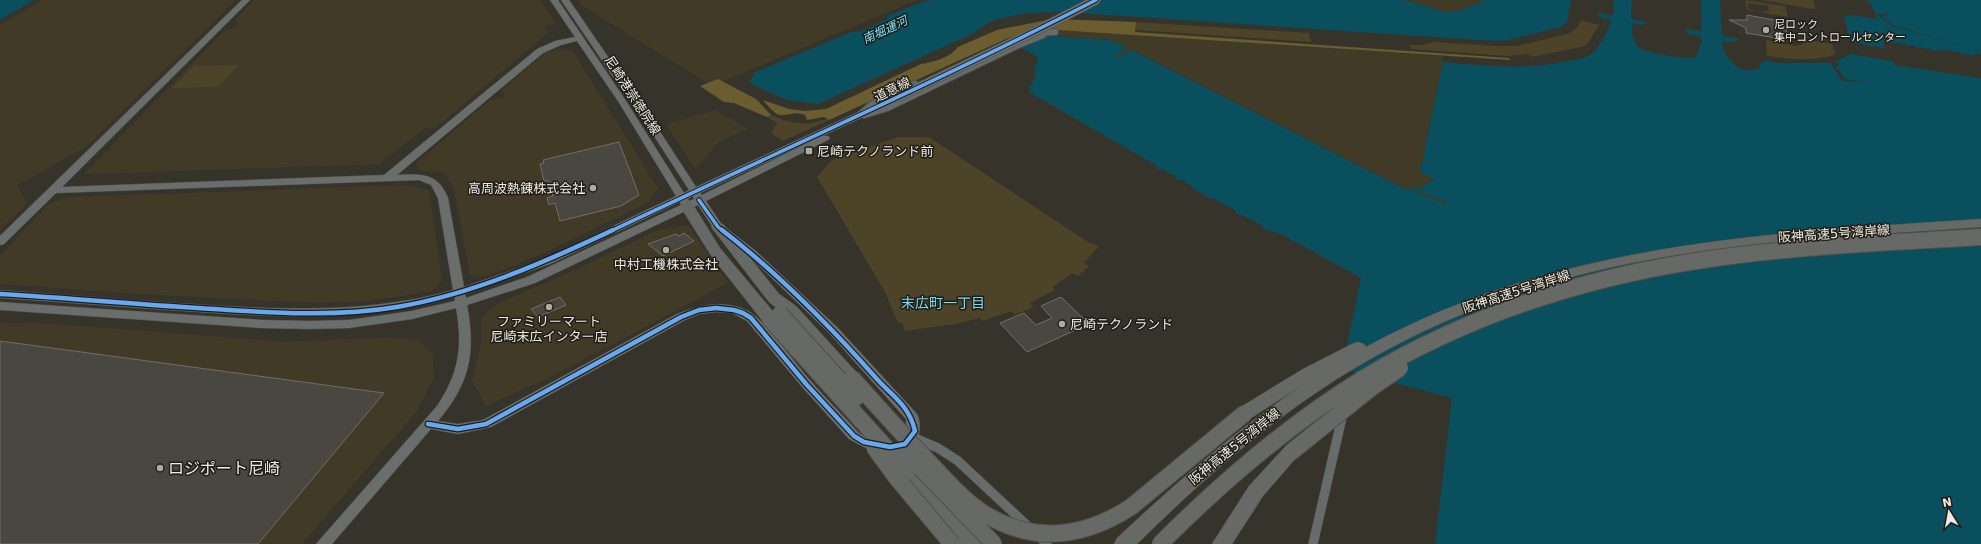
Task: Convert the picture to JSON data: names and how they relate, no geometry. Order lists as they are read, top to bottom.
{
  "streets": {
    "highway": ["阪神高速5号湾岸線"],
    "street": ["道意線", "尼崎港崇徳院線"]
  },
  "crossings": [
    ["道意線", "尼崎港崇徳院線"]
  ],
  "districts": ["末広町一丁目"],
  "water": ["南堀運河"],
  "places": {
    "other": [
      "尼ロック 集中コントロールセンター",
      "高周波熱錬株式会社",
      "中村工機株式会社",
      "ファミリーマート 尼崎末広インター店",
      "尼崎テクノランド",
      "ロジポート尼崎"
    ],
    "transit": ["尼崎テクノランド前"]
  },
  "north": "top"
}
